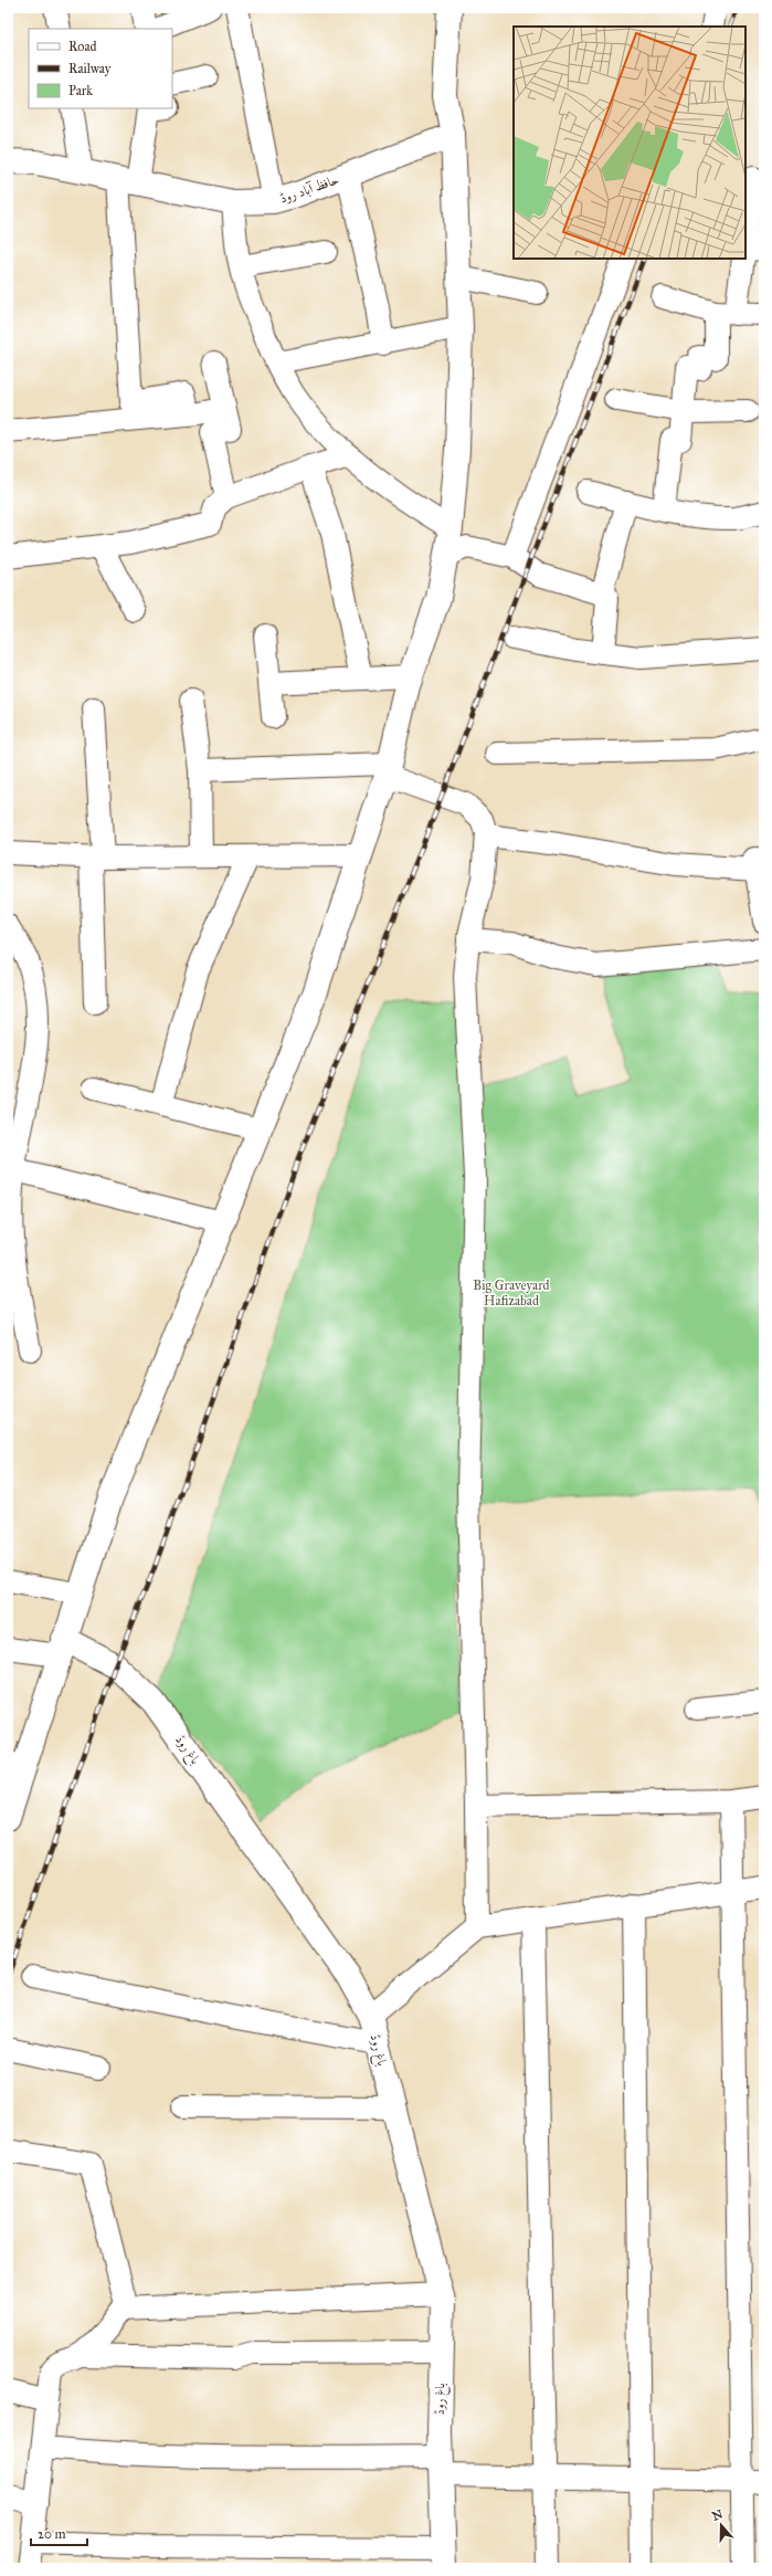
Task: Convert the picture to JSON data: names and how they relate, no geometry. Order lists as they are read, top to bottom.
{
  "streets": {
    "street": ["حافظ آباد روڈ", "باغ روڈ"]
  },
  "parks": ["Big Graveyard Hafizabad"],
  "legend": ["Road", "Railway", "Park"],
  "scale_bar": "20 m",
  "north": "top"
}
